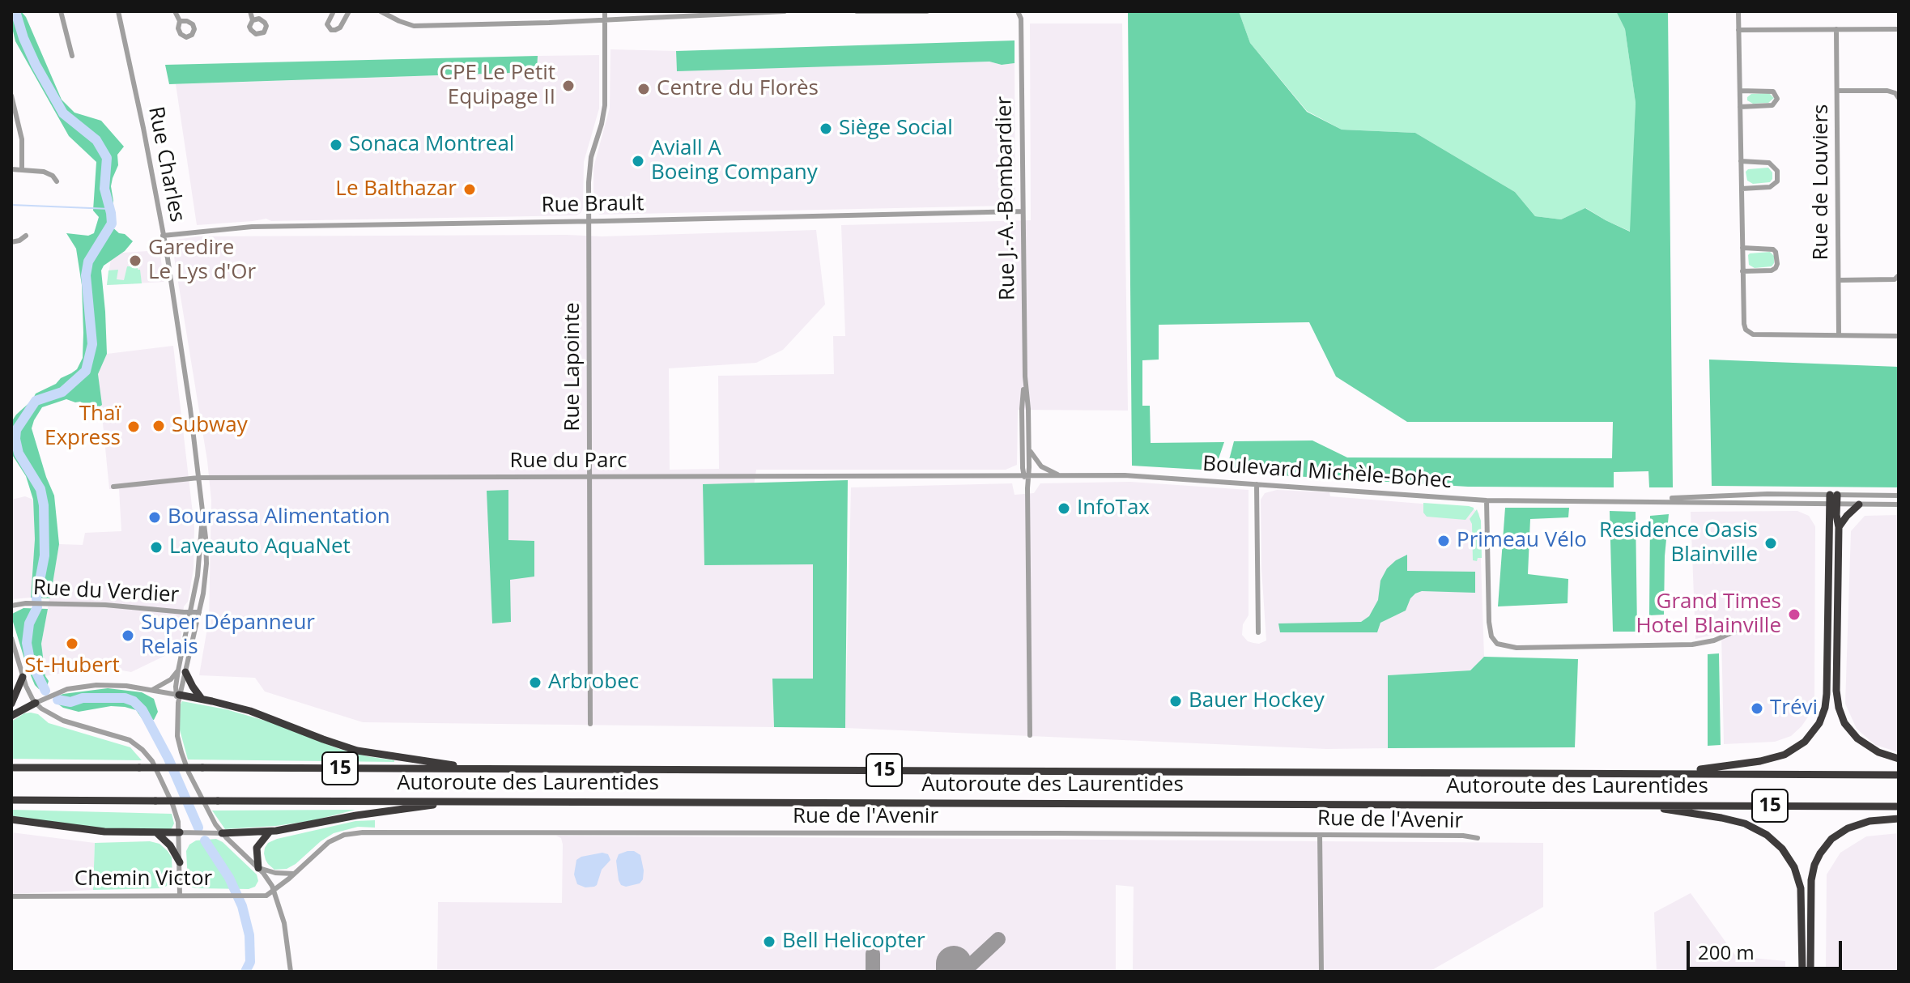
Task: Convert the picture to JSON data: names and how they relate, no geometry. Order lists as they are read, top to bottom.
{
  "streets": {
    "highway": ["15", "Autoroute des Laurentides"],
    "street": [
      "Rue Charles",
      "Rue de Louviers",
      "Rue J.-A.-Bombardier",
      "Rue Brault",
      "Rue Lapointe",
      "Rue du Parc",
      "Boulevard Michèle-Bohec",
      "Rue du Verdier",
      "Rue de l'Avenir",
      "Chemin Victor"
    ]
  },
  "crossings": [
    ["Rue Charles", "Rue Brault"],
    ["Rue Charles", "Rue du Parc"],
    ["Rue Charles", "Rue du Verdier"],
    ["Rue Charles", "Rue de l'Avenir"],
    ["Rue Charles", "Chemin Victor"],
    ["Rue J.-A.-Bombardier", "Rue Brault"],
    ["Rue J.-A.-Bombardier", "Rue du Parc"],
    ["Rue J.-A.-Bombardier", "Boulevard Michèle-Bohec"],
    ["Rue Brault", "Rue Lapointe"],
    ["Rue Lapointe", "Rue du Parc"],
    ["Rue du Parc", "Boulevard Michèle-Bohec"],
    ["Rue de l'Avenir", "Chemin Victor"]
  ],
  "places": [
    "CPE Le Petit Equipage II",
    "Centre du Florès",
    "Siège Social",
    "Sonaca Montreal",
    "Aviall A Boeing Company",
    "Le Balthazar",
    "Garedire Le Lys d'Or",
    "Subway",
    "Thaï Express",
    "InfoTax",
    "Bourassa Alimentation",
    "Primeau Vélo",
    "Residence Oasis Blainville",
    "Laveauto AquaNet",
    "Grand Times Hotel Blainville",
    "Super Dépanneur Relais",
    "St-Hubert",
    "Arbrobec",
    "Bauer Hockey",
    "Trévi",
    "Bell Helicopter"
  ],
  "scale_bar": "200 m"
}
